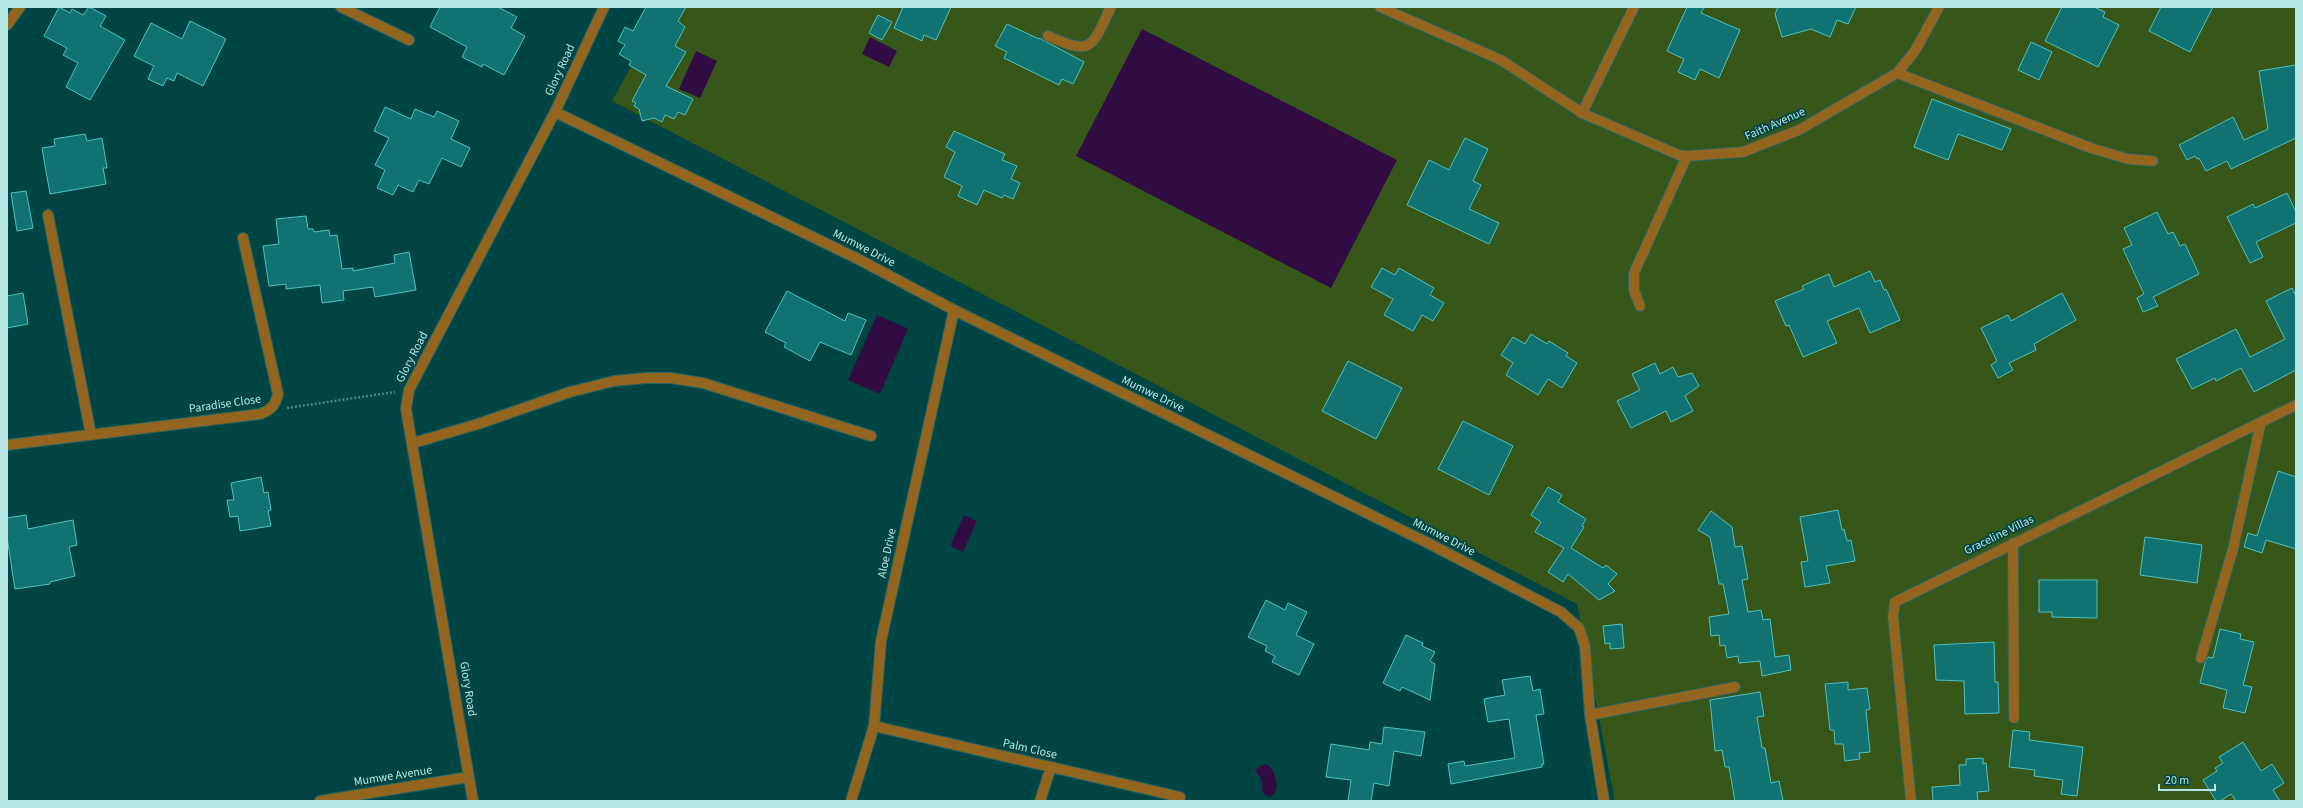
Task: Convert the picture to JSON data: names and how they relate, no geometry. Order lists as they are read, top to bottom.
{
  "streets": {
    "street": [
      "Glory Road",
      "Faith Avenue",
      "Mumwe Drive",
      "Paradise Close",
      "Graceline Villas",
      "Aloe Drive",
      "Palm Close",
      "Mumwe Avenue"
    ]
  },
  "crossings": [
    ["Glory Road", "Mumwe Drive"],
    ["Glory Road", "Mumwe Avenue"],
    ["Mumwe Drive", "Aloe Drive"],
    ["Aloe Drive", "Palm Close"]
  ],
  "scale_bar": "20 m"
}
